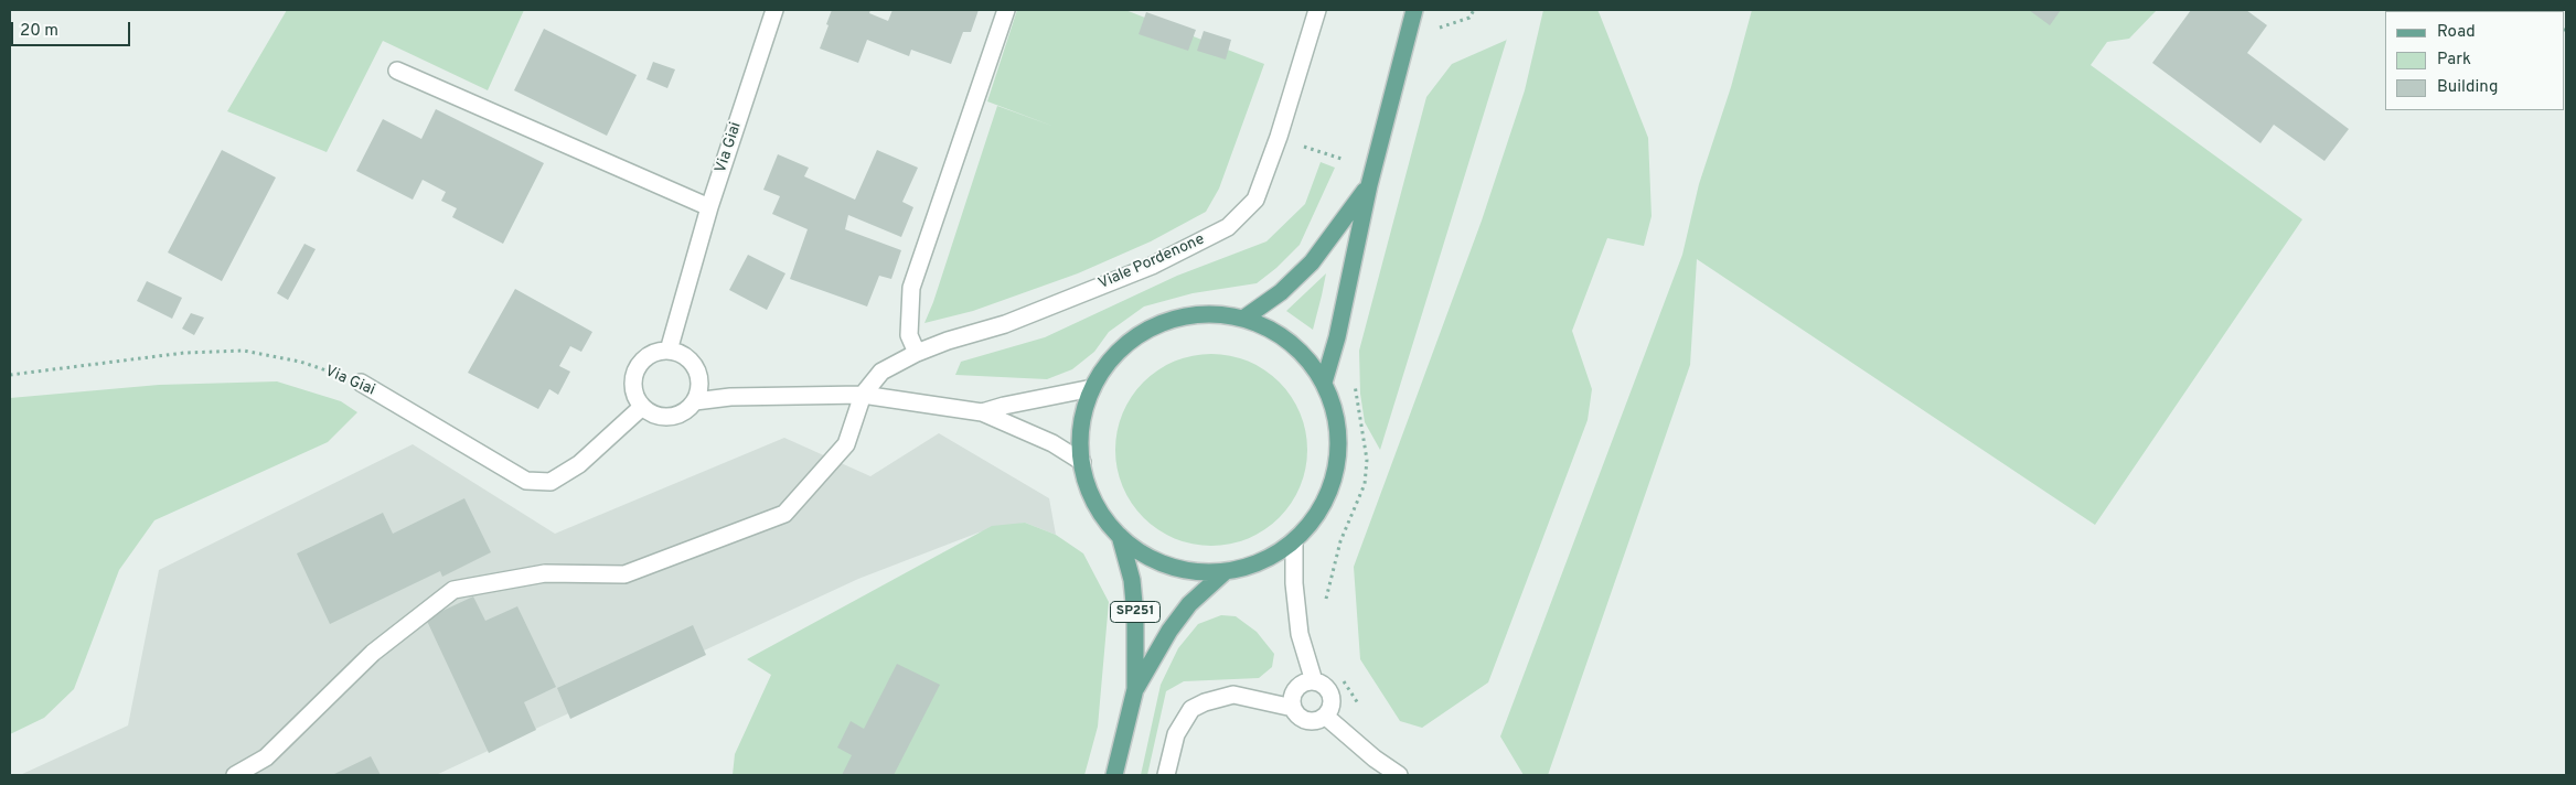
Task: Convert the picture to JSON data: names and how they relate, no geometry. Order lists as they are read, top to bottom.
{
  "streets": {
    "main road": ["SP251"],
    "street": ["Via Giai", "Viale Pordenone"]
  },
  "legend": ["Road", "Park", "Building"],
  "scale_bar": "20 m"
}
